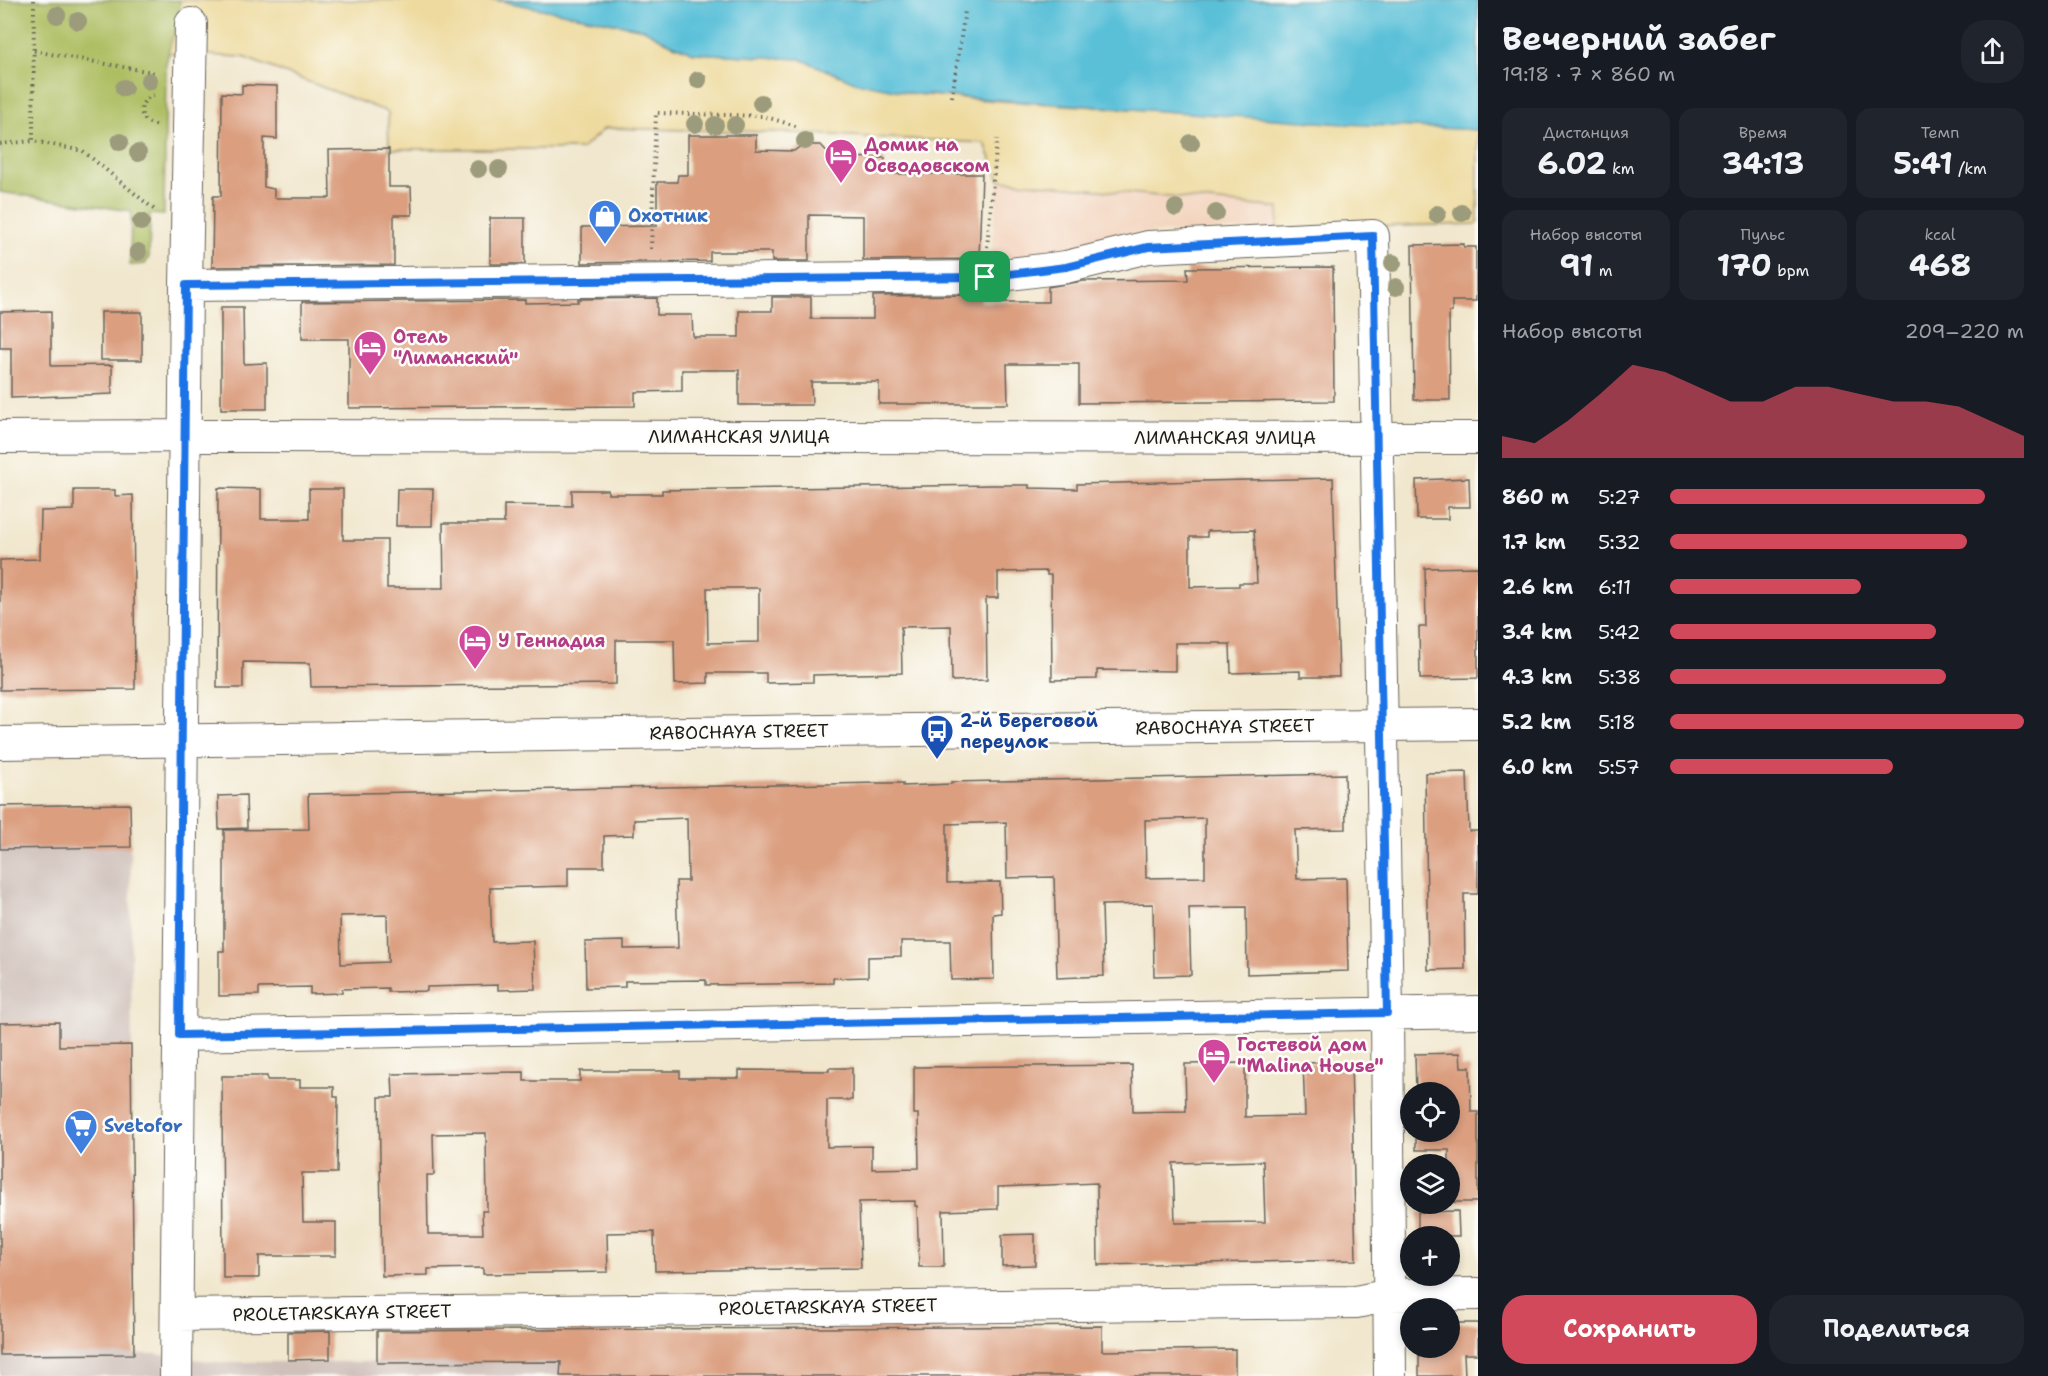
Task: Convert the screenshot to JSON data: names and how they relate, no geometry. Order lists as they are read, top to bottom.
{
  "streets": {
    "street": ["ЛИМАНСКАЯ УЛИЦА", "RABOCHAYA STREET", "PROLETARSKAYA STREET"]
  },
  "places": {
    "hotel": [
      "Домик на Осводовском",
      "Отель \"Лиманский\"",
      "У Геннадия",
      "Гостевой дом \"Malina House\""
    ],
    "shop": ["Охотник"],
    "bus stop": ["2-й Береговой переулок"],
    "supermarket": ["Svetofor"]
  },
  "page": {
    "heading": ["Вечерний забег", "19:18 · 7 × 860 m"],
    "stats": [
      ["Дистанция", "6.02 km"],
      ["Время", "34:13"],
      ["Темп", "5:41 /km"],
      ["Набор высоты", "91 m"],
      ["Пульс", "170 bpm"],
      ["kcal", "468"]
    ],
    "chart": ["Набор высоты", "209–220 m"],
    "list": [
      {
        "name": "860 m",
        "note": "5:27"
      },
      {
        "name": "1.7 km",
        "note": "5:32"
      },
      {
        "name": "2.6 km",
        "note": "6:11"
      },
      {
        "name": "3.4 km",
        "note": "5:42"
      },
      {
        "name": "4.3 km",
        "note": "5:38"
      },
      {
        "name": "5.2 km",
        "note": "5:18"
      },
      {
        "name": "6.0 km",
        "note": "5:57"
      }
    ],
    "map_buttons": ["+", "−"],
    "buttons": ["Сохранить", "Поделиться"]
  }
}
